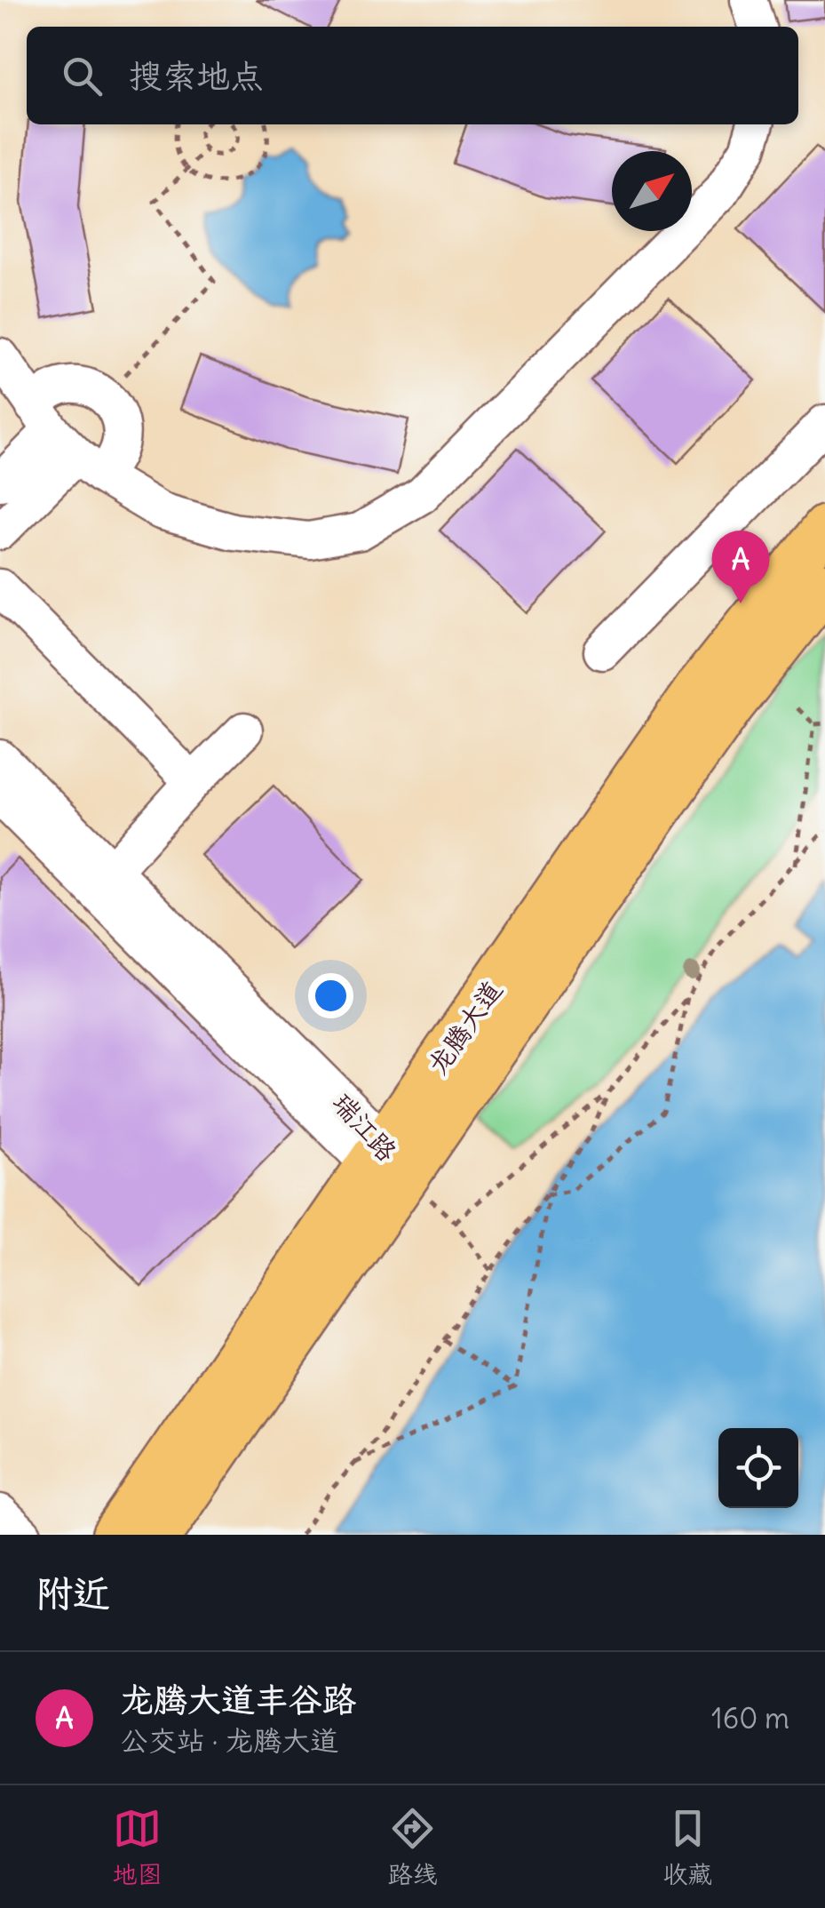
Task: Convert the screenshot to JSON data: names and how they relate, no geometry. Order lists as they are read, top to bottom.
{
  "streets": {
    "main road": ["龙腾大道"],
    "street": ["瑞江路"]
  },
  "crossings": [
    ["龙腾大道", "瑞江路"]
  ],
  "north": "top right",
  "page": {
    "search": "搜索地点",
    "pins": "A",
    "heading": "附近",
    "list": [
      {
        "mark": "A",
        "name": "龙腾大道丰谷路",
        "note": "公交站 · 龙腾大道",
        "value": "160 m"
      }
    ],
    "nav": ["地图", "路线", "收藏"]
  }
}
